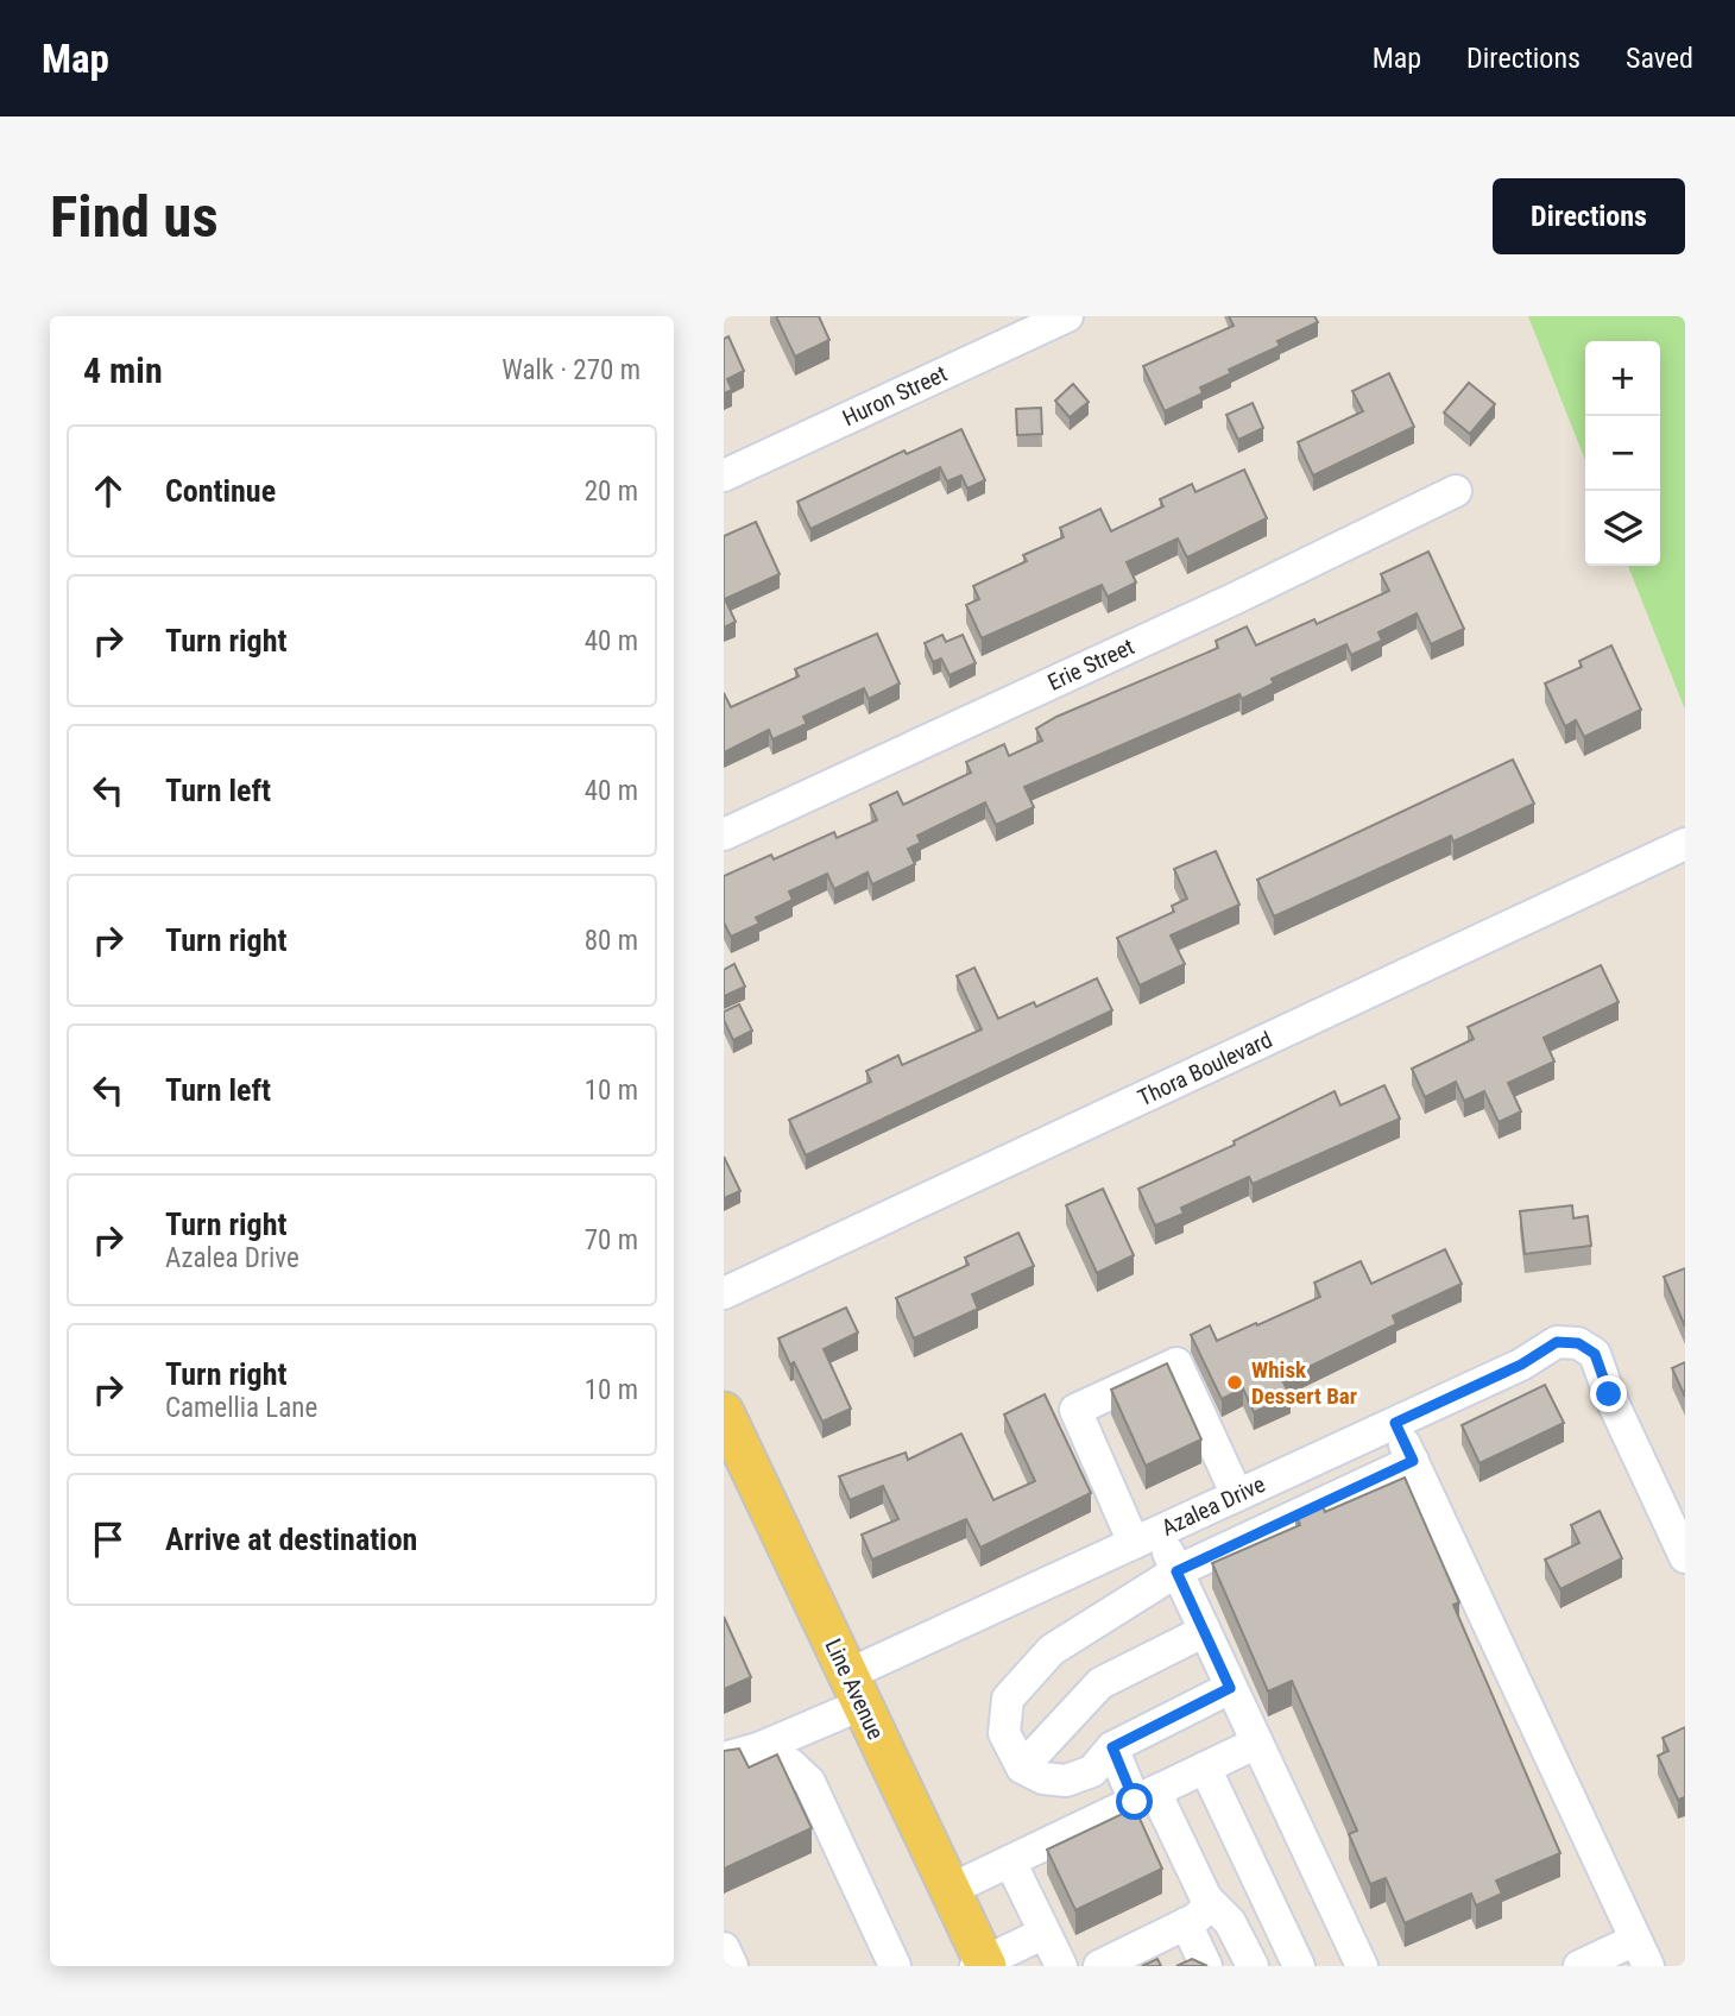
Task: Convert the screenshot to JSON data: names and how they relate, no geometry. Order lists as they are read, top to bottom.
{
  "streets": {
    "main road": ["Line Avenue"],
    "street": [
      "Huron Street",
      "Erie Street",
      "Thora Boulevard",
      "Azalea Drive"
    ]
  },
  "crossings": [
    ["Azalea Drive", "Line Avenue"]
  ],
  "places": ["Whisk Dessert Bar"],
  "page": {
    "header": "Map",
    "nav": ["Map", "Directions", "Saved"],
    "buttons": "Directions",
    "title": "Find us",
    "heading": ["4 min", "Walk · 270 m"],
    "map_buttons": ["+", "−"],
    "list": [
      ["Continue", "20 m"],
      ["Turn right", "40 m"],
      ["Turn left", "40 m"],
      ["Turn right", "80 m"],
      ["Turn left", "10 m"],
      ["Turn right", "Azalea Drive", "70 m"],
      ["Turn right", "Camellia Lane", "10 m"],
      "Arrive at destination"
    ]
  }
}
